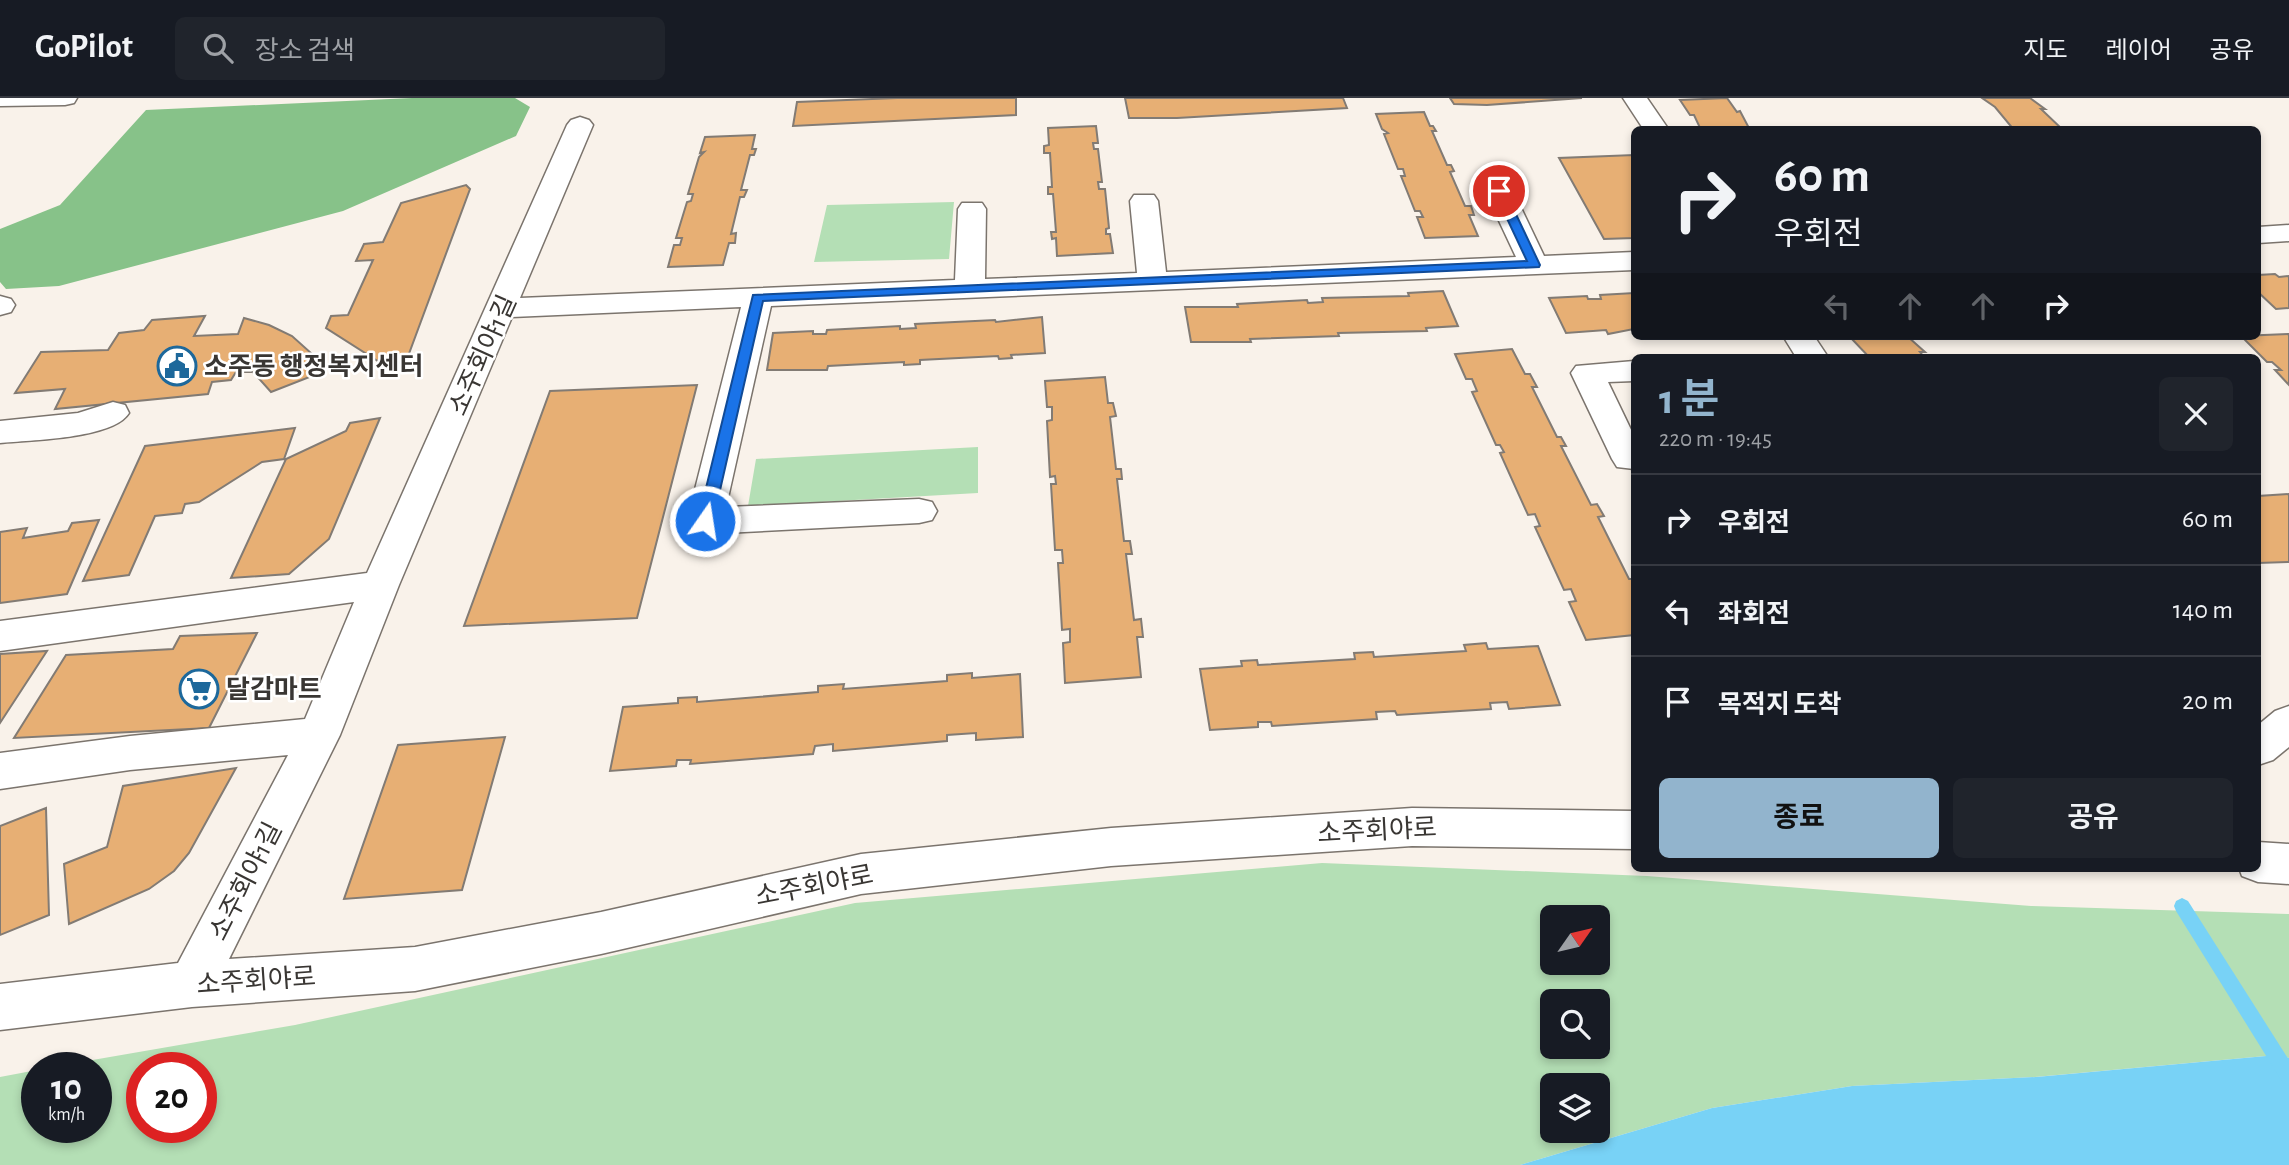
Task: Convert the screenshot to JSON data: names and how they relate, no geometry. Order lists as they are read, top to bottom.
{
  "streets": {
    "street": ["소주회야1길", "소주회야로"]
  },
  "crossings": [
    ["소주회야1길", "소주회야로"]
  ],
  "places": {
    "public building": ["소주동 행정복지센터"],
    "supermarket": ["달감마트"]
  },
  "north": "top right",
  "page": {
    "header": "GoPilot",
    "search": "장소 검색",
    "nav": ["지도", "레이어", "공유"],
    "turn": ["60 m", "우회전"],
    "heading": ["1 분", "220 m · 19:45"],
    "list": [
      {
        "name": "우회전",
        "value": "60 m"
      },
      {
        "name": "좌회전",
        "value": "140 m"
      },
      {
        "name": "목적지 도착",
        "value": "20 m"
      }
    ],
    "buttons": ["종료", "공유"],
    "speed": "10 km/h",
    "limit": "20"
  }
}
